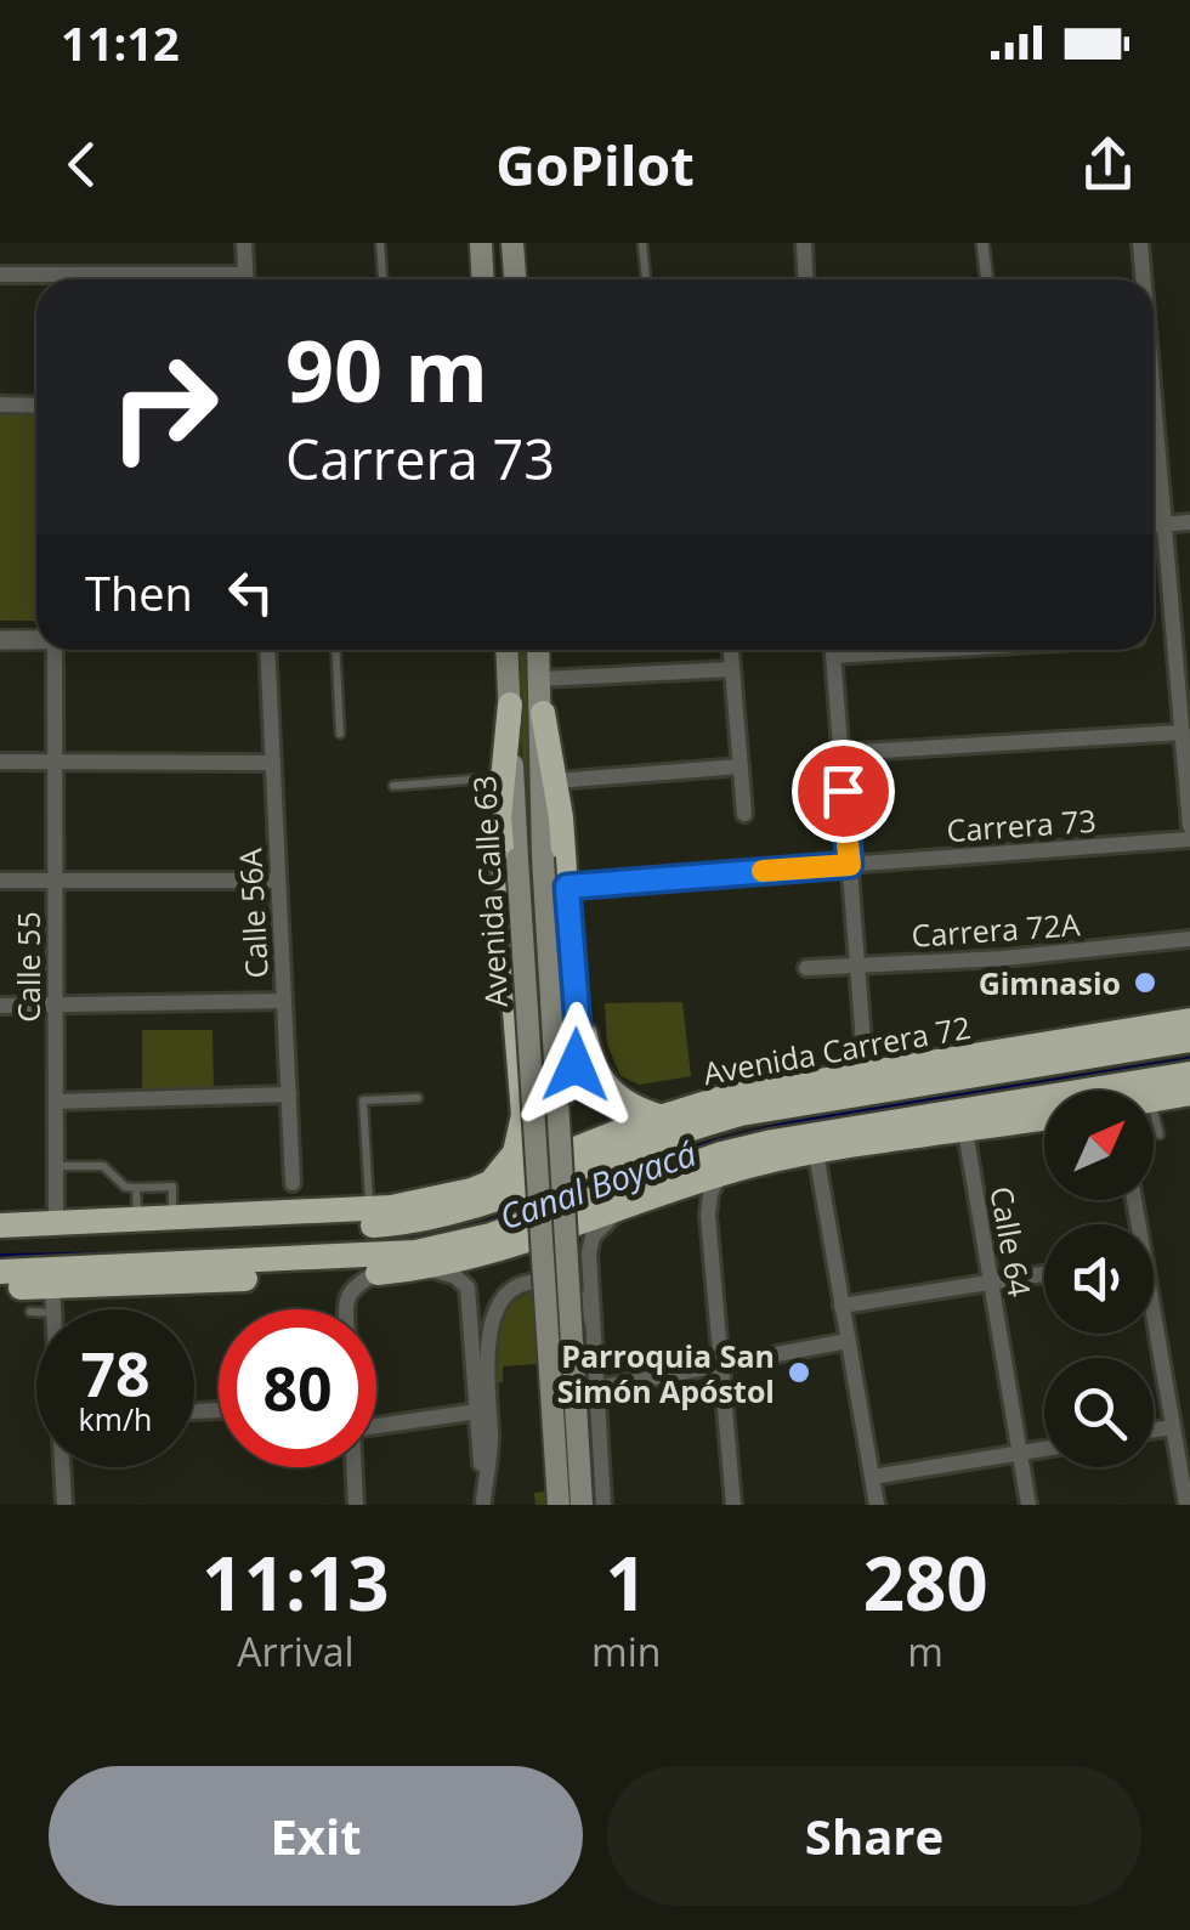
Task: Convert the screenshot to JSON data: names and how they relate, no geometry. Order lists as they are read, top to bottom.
{
  "streets": {
    "highway": ["Avenida Carrera 72"],
    "main road": ["Avenida Calle 63"],
    "street": [
      "Carrera 73",
      "Calle 56A",
      "Carrera 72A",
      "Calle 55",
      "Calle 64"
    ]
  },
  "crossings": [
    ["Calle 55", "Avenida Carrera 72"]
  ],
  "water": ["Canal Boyacá"],
  "places": ["Gimnasio", "Parroquia San Simón Apóstol"],
  "north": "top right",
  "page": {
    "status": "11:12",
    "header": "GoPilot",
    "turn": ["90 m", "Carrera 73"],
    "then": "Then",
    "speed": "78 km/h",
    "limit": "80",
    "eta": [
      "11:13",
      "Arrival",
      "1",
      "min",
      "280",
      "m"
    ],
    "buttons": ["Exit", "Share"]
  }
}
